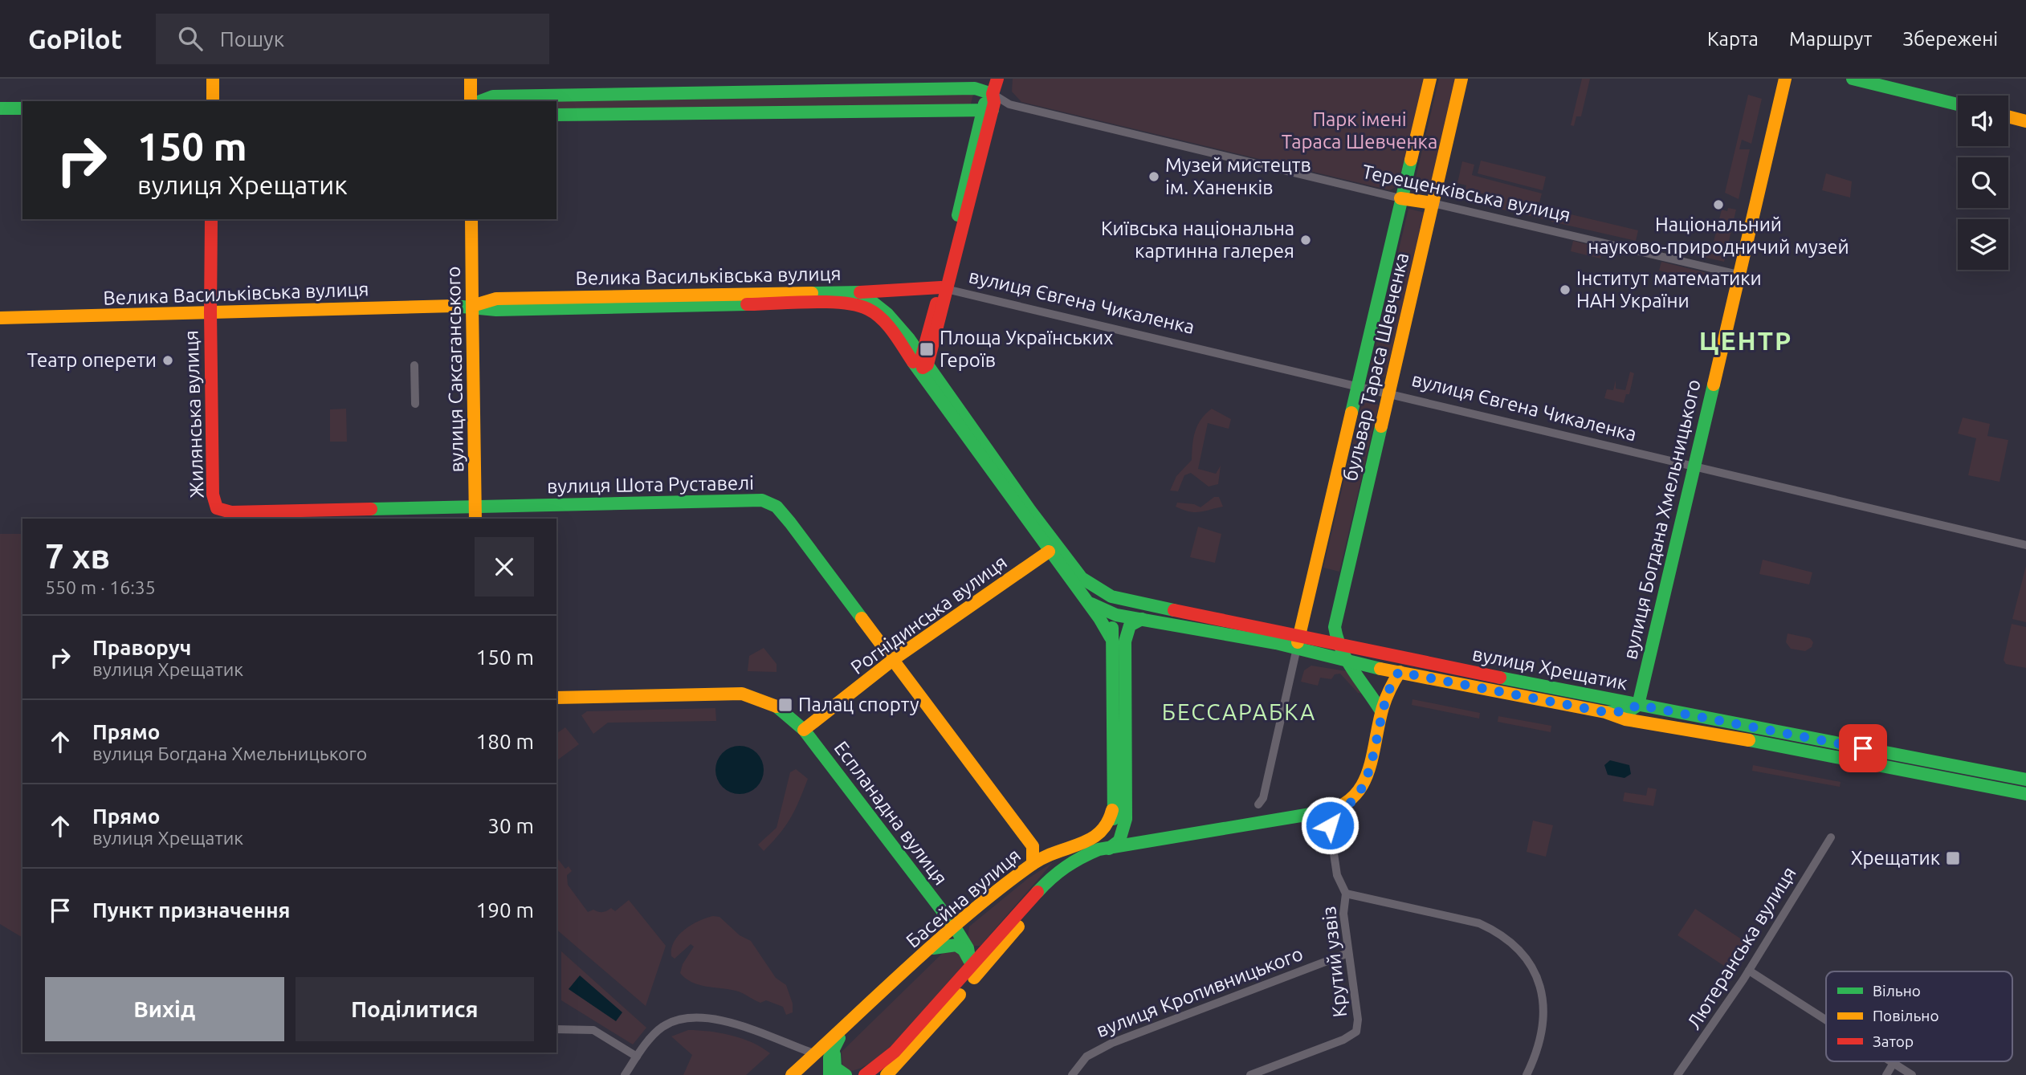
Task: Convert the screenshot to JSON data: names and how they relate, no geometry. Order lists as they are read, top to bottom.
{
  "streets": {
    "main road": [
      "Терещенківська вулиця",
      "Велика Васильківська вулиця",
      "бульвар Тараса Шевченка",
      "вулиця Саксаганського",
      "Жилянська вулиця",
      "вулиця Шота Руставелі",
      "вулиця Богдана Хмельницького",
      "Рогнідинська вулиця",
      "вулиця Хрещатик",
      "Еспланадна вулиця",
      "Басейна вулиця"
    ],
    "street": [
      "вулиця Євгена Чикаленка",
      "Лютеранська вулиця",
      "Крутий узвіз",
      "вулиця Кропивницького"
    ]
  },
  "crossings": [
    ["Терещенківська вулиця", "бульвар Тараса Шевченка"],
    ["Терещенківська вулиця", "вулиця Богдана Хмельницького"],
    ["Велика Васильківська вулиця", "бульвар Тараса Шевченка"],
    ["Велика Васильківська вулиця", "вулиця Саксаганського"],
    ["Велика Васильківська вулиця", "Жилянська вулиця"],
    ["Велика Васильківська вулиця", "Рогнідинська вулиця"],
    ["Велика Васильківська вулиця", "вулиця Хрещатик"],
    ["вулиця Євгена Чикаленка", "бульвар Тараса Шевченка"],
    ["вулиця Євгена Чикаленка", "вулиця Богдана Хмельницького"],
    ["бульвар Тараса Шевченка", "вулиця Хрещатик"],
    ["вулиця Саксаганського", "вулиця Шота Руставелі"],
    ["Жилянська вулиця", "вулиця Шота Руставелі"],
    ["вулиця Шота Руставелі", "Рогнідинська вулиця"],
    ["вулиця Шота Руставелі", "Басейна вулиця"],
    ["вулиця Богдана Хмельницького", "вулиця Хрещатик"],
    ["Рогнідинська вулиця", "Еспланадна вулиця"],
    ["Еспланадна вулиця", "Басейна вулиця"],
    ["Басейна вулиця", "Крутий узвіз"],
    ["Крутий узвіз", "вулиця Кропивницького"]
  ],
  "districts": ["ЦЕНТР", "БЕССАРАБКА"],
  "parks": ["Парк імені Тараса Шевченка"],
  "places": {
    "other": [
      "Музей мистецтв ім. Ханенків",
      "Національний науково-природничий музей",
      "Київська національна картинна галерея",
      "Інститут математики НАН України",
      "Театр оперети"
    ],
    "transit": ["Площа Українських Героїв", "Палац спорту", "Хрещатик"]
  },
  "legend": ["Вільно", "Повільно", "Затор"],
  "page": {
    "header": "GoPilot",
    "search": "Пошук",
    "nav": ["Карта", "Маршрут", "Збережені"],
    "turn": ["150 m", "вулиця Хрещатик"],
    "heading": ["7 хв", "550 m · 16:35"],
    "list": [
      {
        "name": "Праворуч",
        "note": "вулиця Хрещатик",
        "value": "150 m"
      },
      {
        "name": "Прямо",
        "note": "вулиця Богдана Хмельницького",
        "value": "180 m"
      },
      {
        "name": "Прямо",
        "note": "вулиця Хрещатик",
        "value": "30 m"
      },
      {
        "name": "Пункт призначення",
        "value": "190 m"
      }
    ],
    "buttons": ["Вихід", "Поділитися"]
  }
}
